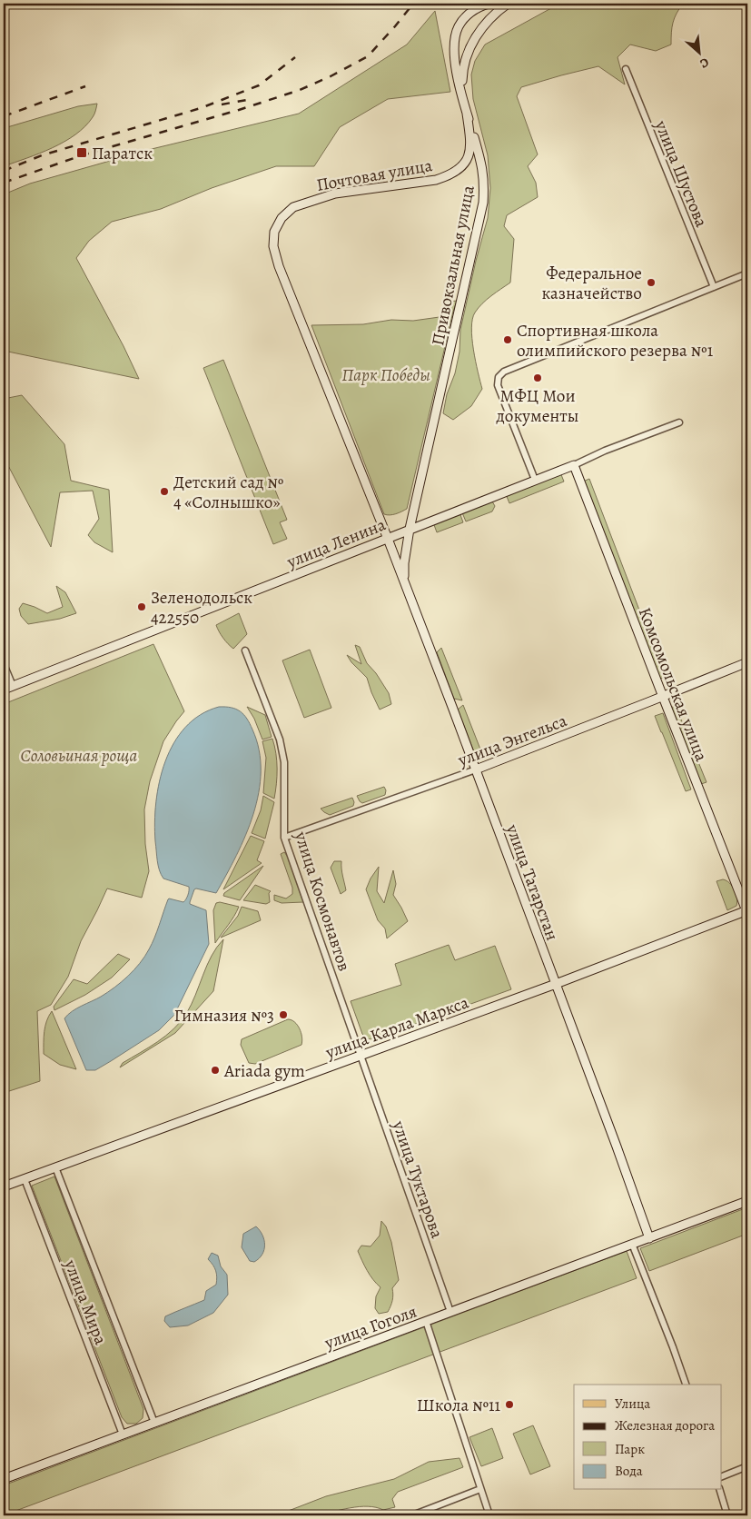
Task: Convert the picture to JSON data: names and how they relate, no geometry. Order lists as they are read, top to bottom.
{
  "streets": {
    "street": [
      "улица Шустова",
      "Почтовая улица",
      "Привокзальная улица",
      "улица Ленина",
      "Комсомольская улица",
      "улица Энгельса",
      "улица Татарстан",
      "улица Космонавтов",
      "улица Карла Маркса",
      "улица Туктарова",
      "улица Мира",
      "улица Гоголя"
    ]
  },
  "crossings": [
    ["Почтовая улица", "Привокзальная улица"],
    ["Почтовая улица", "улица Ленина"],
    ["Почтовая улица", "улица Татарстан"],
    ["Привокзальная улица", "улица Ленина"],
    ["Привокзальная улица", "улица Татарстан"],
    ["улица Ленина", "Комсомольская улица"],
    ["улица Ленина", "улица Татарстан"],
    ["Комсомольская улица", "улица Энгельса"],
    ["Комсомольская улица", "улица Карла Маркса"],
    ["улица Энгельса", "улица Татарстан"],
    ["улица Энгельса", "улица Космонавтов"],
    ["улица Татарстан", "улица Карла Маркса"],
    ["улица Татарстан", "улица Гоголя"],
    ["улица Космонавтов", "улица Карла Маркса"],
    ["улица Космонавтов", "улица Туктарова"],
    ["улица Карла Маркса", "улица Туктарова"],
    ["улица Карла Маркса", "улица Мира"],
    ["улица Туктарова", "улица Гоголя"],
    ["улица Мира", "улица Гоголя"]
  ],
  "parks": ["Парк Победы", "Соловьиная роща"],
  "places": {
    "transit": ["Паратск"],
    "other": [
      "Федеральное казначейство",
      "Спортивная школа олимпийского резерва №1",
      "МФЦ Мои документы",
      "Детский сад № 4 «Солнышко»",
      "Зеленодольск 422550",
      "Гимназия №3",
      "Ariada gym",
      "Школа №11"
    ]
  },
  "legend": [
    "Улица",
    "Железная дорога",
    "Парк",
    "Вода"
  ],
  "north": "bottom right"
}
